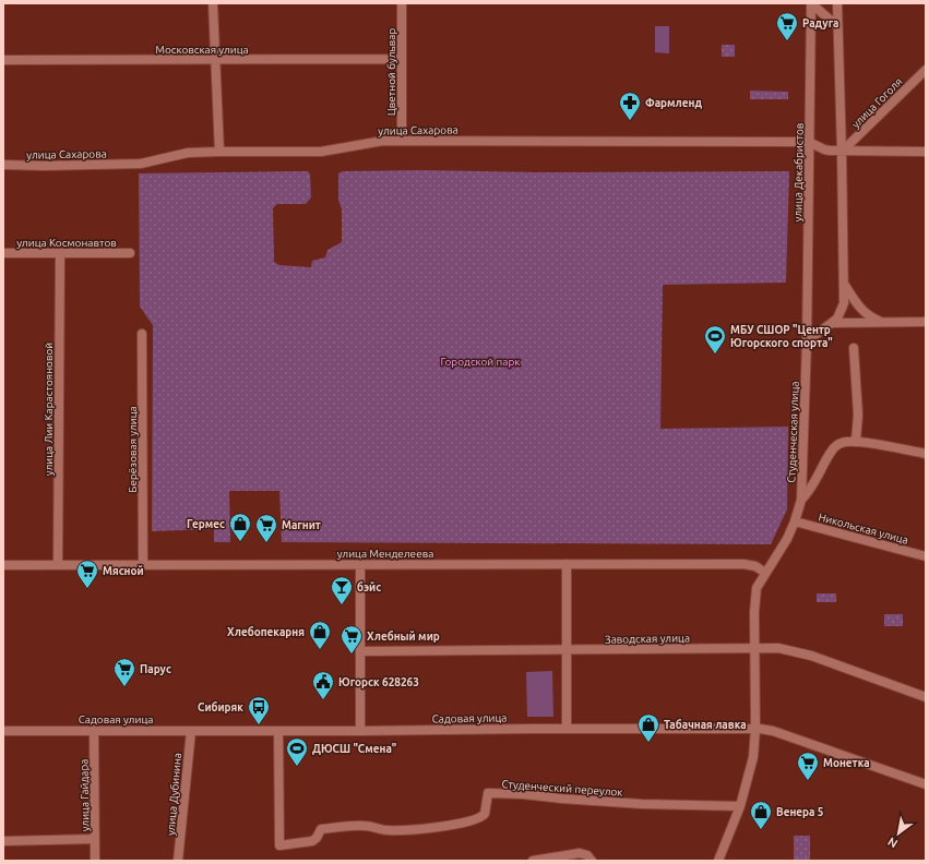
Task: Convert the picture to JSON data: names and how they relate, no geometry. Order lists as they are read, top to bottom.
{
  "streets": {
    "street": [
      "Московская улица",
      "Цветной бульвар",
      "улица Гоголя",
      "улица Сахарова",
      "улица Декабристов",
      "улица Космонавтов",
      "улица Лии Карастояновой",
      "Студенческая улица",
      "Берёзовая улица",
      "Никольская улица",
      "улица Менделеева",
      "Заводская улица",
      "Садовая улица",
      "Студенческий переулок",
      "улица Дубинина",
      "улица Гайдара"
    ]
  },
  "crossings": [
    ["Московская улица", "Цветной бульвар"],
    ["Цветной бульвар", "улица Сахарова"],
    ["улица Сахарова", "улица Декабристов"],
    ["улица Декабристов", "Студенческая улица"],
    ["улица Космонавтов", "улица Лии Карастояновой"],
    ["улица Лии Карастояновой", "улица Менделеева"],
    ["Студенческая улица", "Никольская улица"],
    ["Студенческая улица", "улица Менделеева"],
    ["Студенческая улица", "Заводская улица"],
    ["Студенческая улица", "Садовая улица"],
    ["Студенческая улица", "Студенческий переулок"],
    ["Берёзовая улица", "улица Менделеева"],
    ["Садовая улица", "Студенческий переулок"],
    ["Садовая улица", "улица Дубинина"],
    ["Садовая улица", "улица Гайдара"]
  ],
  "parks": ["Городской парк"],
  "places": {
    "supermarket": [
      "Радуга",
      "Магнит",
      "Мясной",
      "Хлебный мир",
      "Парус",
      "Монетка"
    ],
    "pharmacy": ["Фармленд"],
    "sports": ["МБУ СШОР \"Центр Югорского спорта\"", "ДЮСШ \"Смена\""],
    "shop": [
      "Гермес",
      "Хлебопекарня",
      "Табачная лавка",
      "Венера 5"
    ],
    "bar": ["бэйс"],
    "public building": ["Югорск 628263"],
    "bus stop": ["Сибиряк"]
  },
  "north": "bottom left"
}
